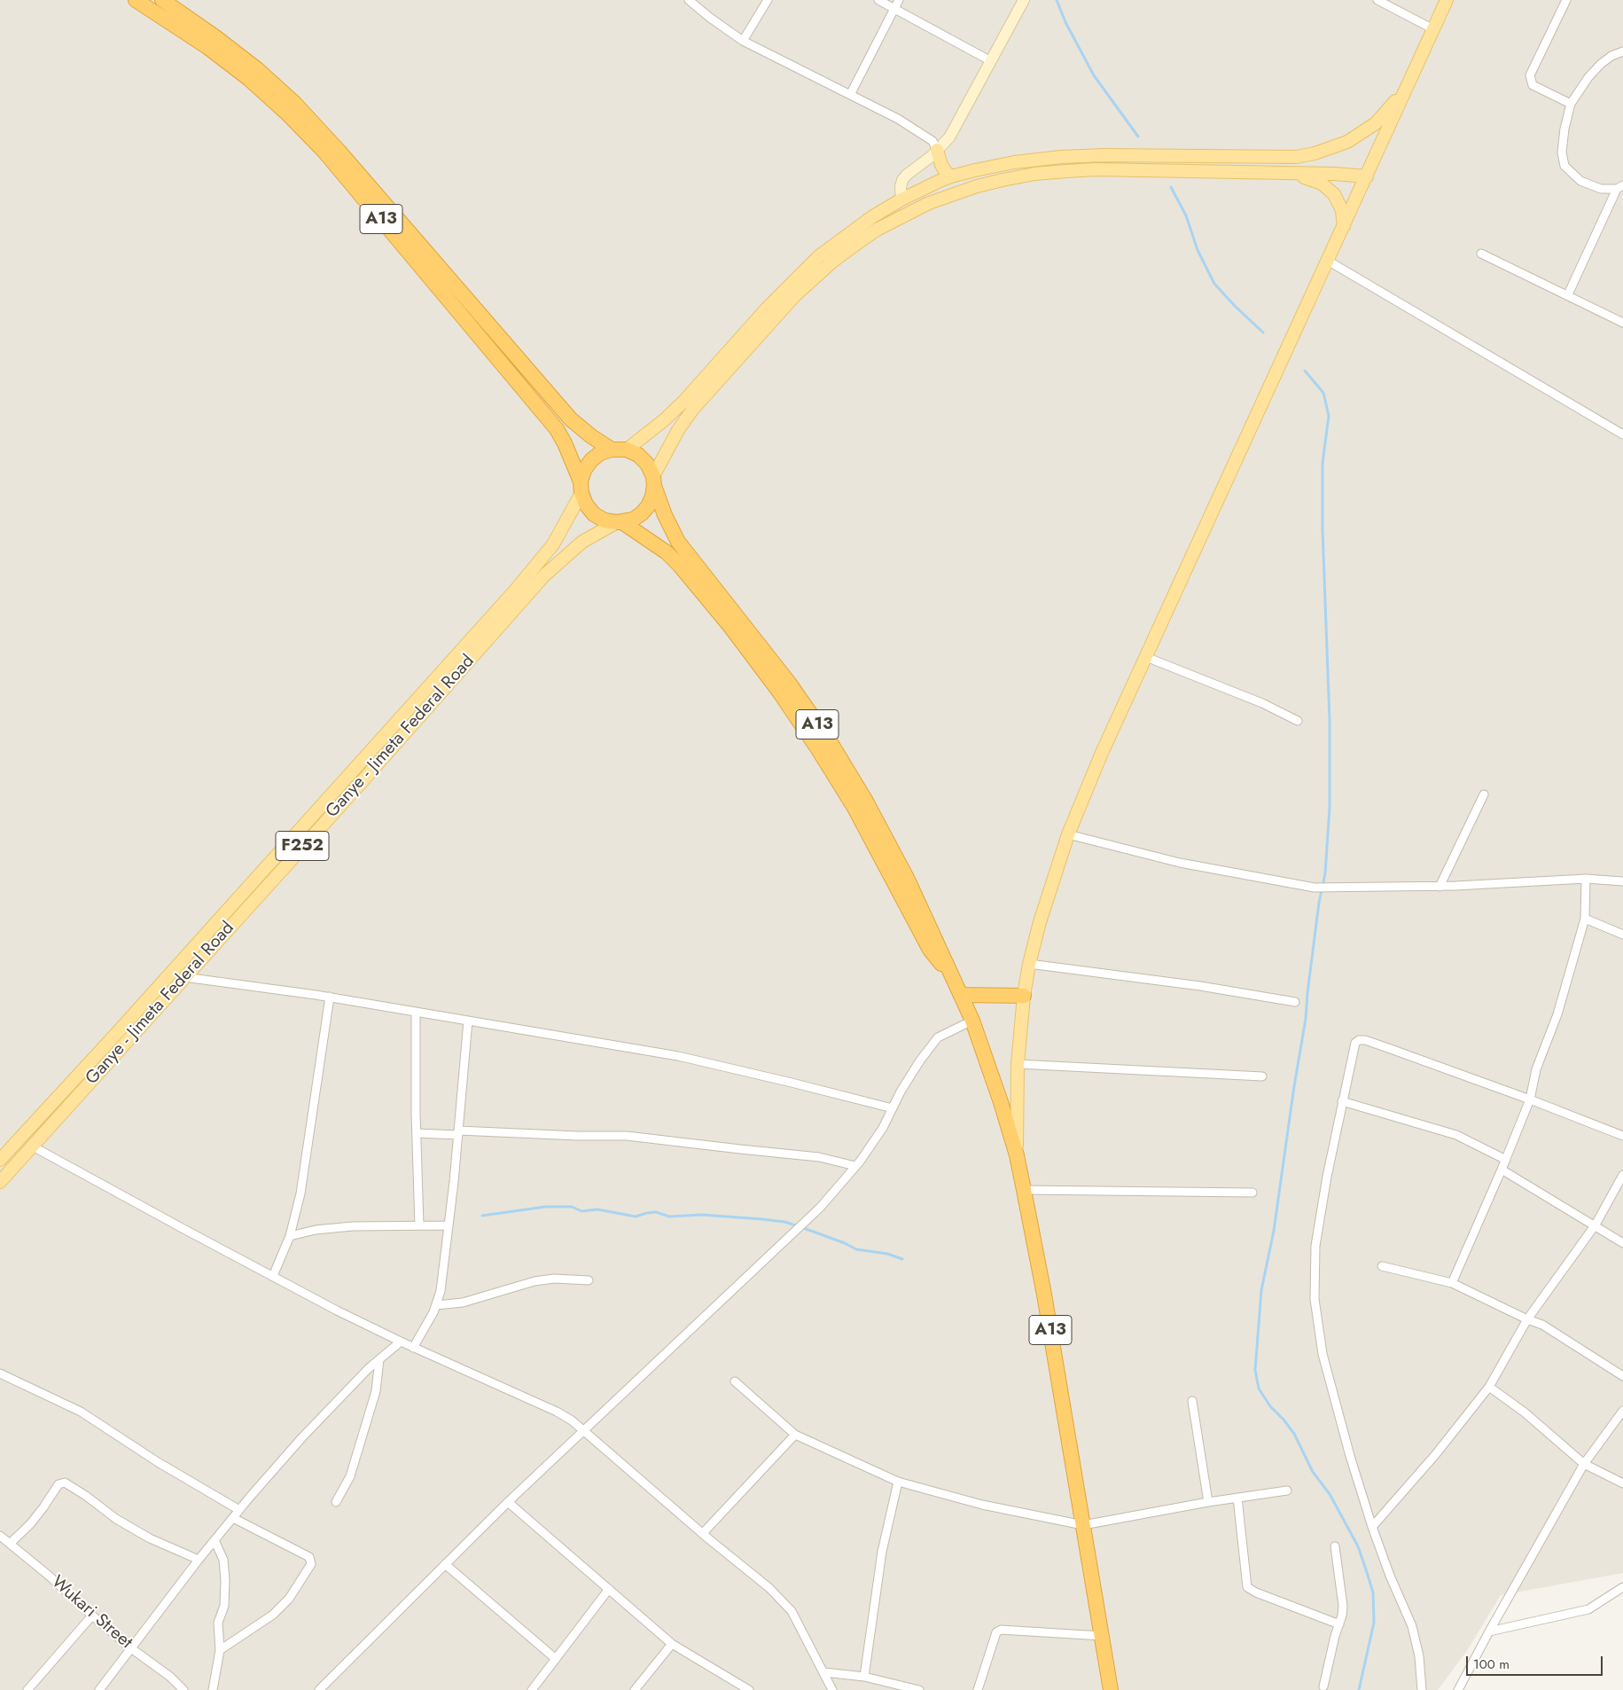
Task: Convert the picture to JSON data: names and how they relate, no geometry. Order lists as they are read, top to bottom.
{
  "streets": {
    "highway": ["A13"],
    "main road": ["Ganye - Jimeta Federal Road", "F252"],
    "street": ["Wukari Street"]
  },
  "crossings": [
    ["A13", "Ganye - Jimeta Federal Road"]
  ],
  "scale_bar": "100 m"
}
